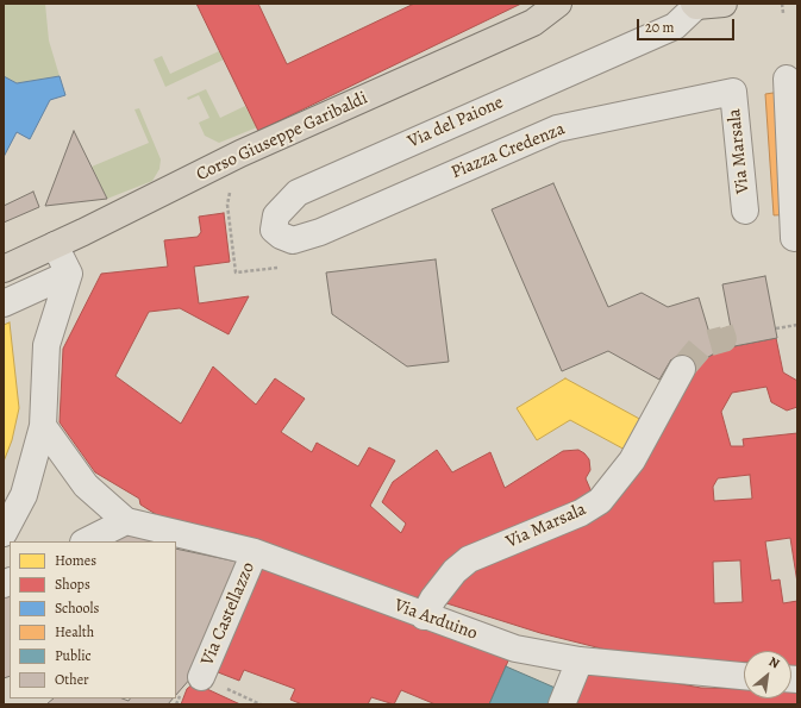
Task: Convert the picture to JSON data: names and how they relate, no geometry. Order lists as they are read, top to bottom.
{
  "streets": {
    "main road": ["Corso Giuseppe Garibaldi"],
    "street": [
      "Via del Paione",
      "Piazza Credenza",
      "Via Marsala",
      "Via Castellazzo",
      "Via Arduino"
    ]
  },
  "crossings": [
    ["Via del Paione", "Piazza Credenza"],
    ["Piazza Credenza", "Via Marsala"],
    ["Via Marsala", "Via Arduino"],
    ["Via Castellazzo", "Via Arduino"]
  ],
  "legend": [
    "Homes",
    "Shops",
    "Schools",
    "Health",
    "Public",
    "Other"
  ],
  "scale_bar": "20 m",
  "north": "top right"
}
